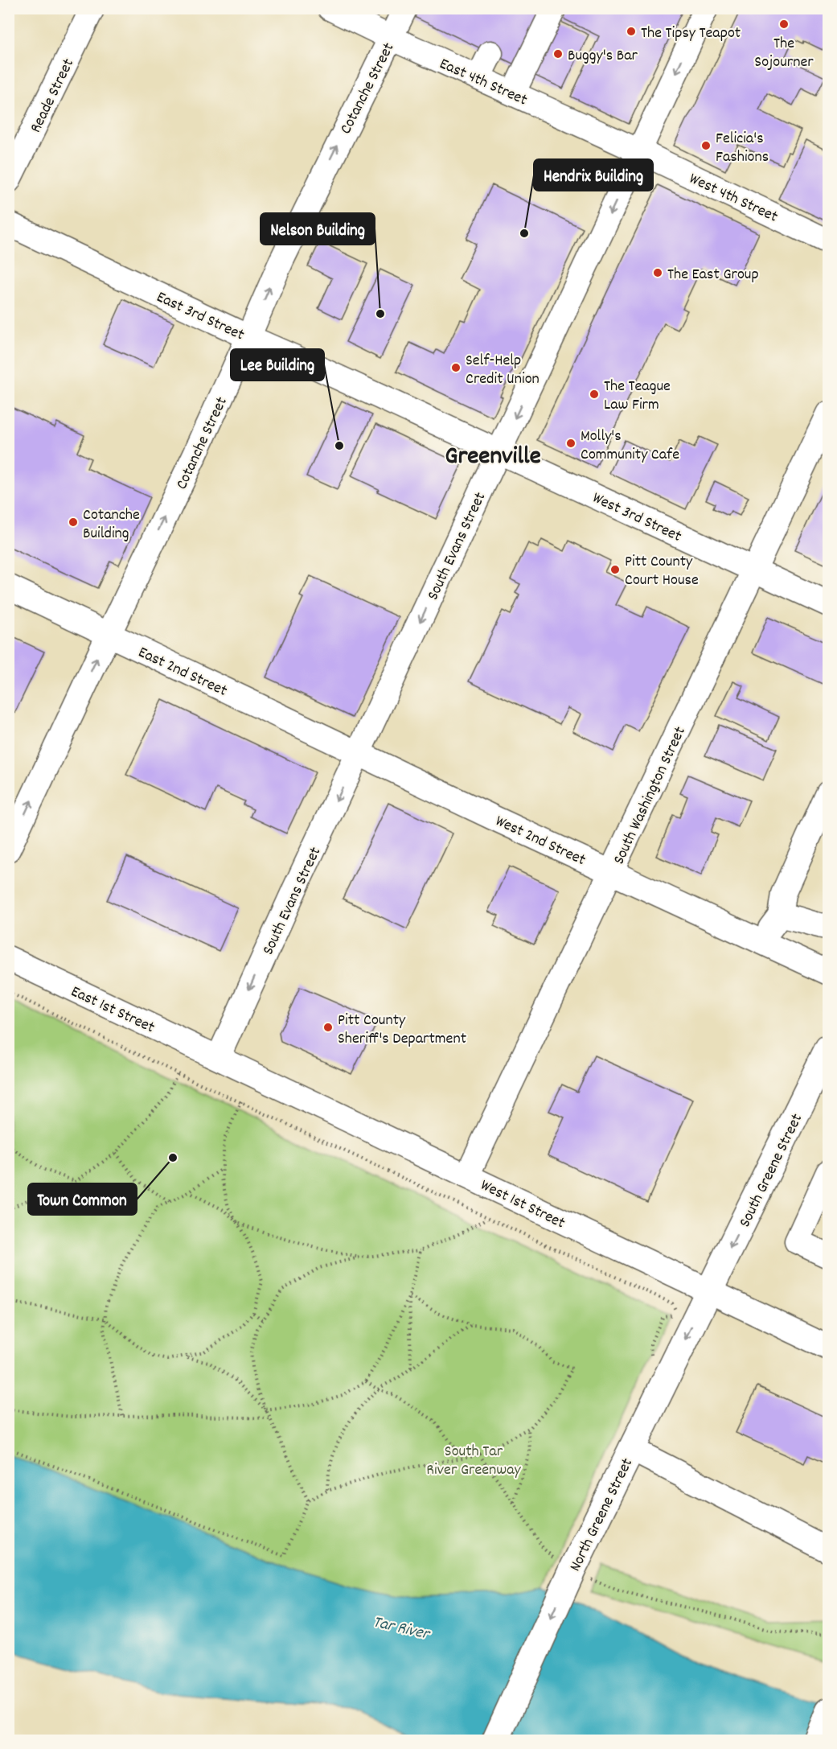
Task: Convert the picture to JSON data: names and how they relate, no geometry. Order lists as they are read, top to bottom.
{
  "streets": {
    "main road": ["South Greene Street", "North Greene Street"],
    "street": [
      "East 4th Street",
      "Cotanche Street",
      "Reade Street",
      "West 4th Street",
      "East 3rd Street",
      "West 3rd Street",
      "South Evans Street",
      "East 2nd Street",
      "South Washington Street",
      "West 2nd Street",
      "East 1st Street",
      "West 1st Street"
    ]
  },
  "crossings": [
    ["East 4th Street", "Cotanche Street"],
    ["East 4th Street", "West 4th Street"],
    ["East 4th Street", "South Evans Street"],
    ["Cotanche Street", "East 3rd Street"],
    ["Cotanche Street", "East 2nd Street"],
    ["West 4th Street", "South Evans Street"],
    ["East 3rd Street", "West 3rd Street"],
    ["East 3rd Street", "South Evans Street"],
    ["West 3rd Street", "South Evans Street"],
    ["West 3rd Street", "South Washington Street"],
    ["South Evans Street", "East 2nd Street"],
    ["South Evans Street", "West 2nd Street"],
    ["South Evans Street", "East 1st Street"],
    ["South Evans Street", "West 1st Street"],
    ["East 2nd Street", "West 2nd Street"],
    ["South Washington Street", "West 2nd Street"],
    ["South Washington Street", "West 1st Street"],
    ["East 1st Street", "West 1st Street"],
    ["South Greene Street", "West 1st Street"],
    ["South Greene Street", "North Greene Street"],
    ["West 1st Street", "North Greene Street"]
  ],
  "one_way": [
    "Cotanche Street",
    "South Evans Street",
    "South Greene Street",
    "North Greene Street"
  ],
  "districts": ["Greenville"],
  "water": ["Tar River"],
  "parks": ["South Tar River Greenway"],
  "places": [
    "The Sojourner",
    "The Tipsy Teapot",
    "Buggy's Bar",
    "Felicia's Fashions",
    "Hendrix Building",
    "The East Group",
    "Nelson Building",
    "Self-Help Credit Union",
    "The Teague Law Firm",
    "Molly's Community Cafe",
    "Lee Building",
    "Cotanche Building",
    "Pitt County Court House",
    "Pitt County Sheriff's Department",
    "Town Common"
  ]
}
